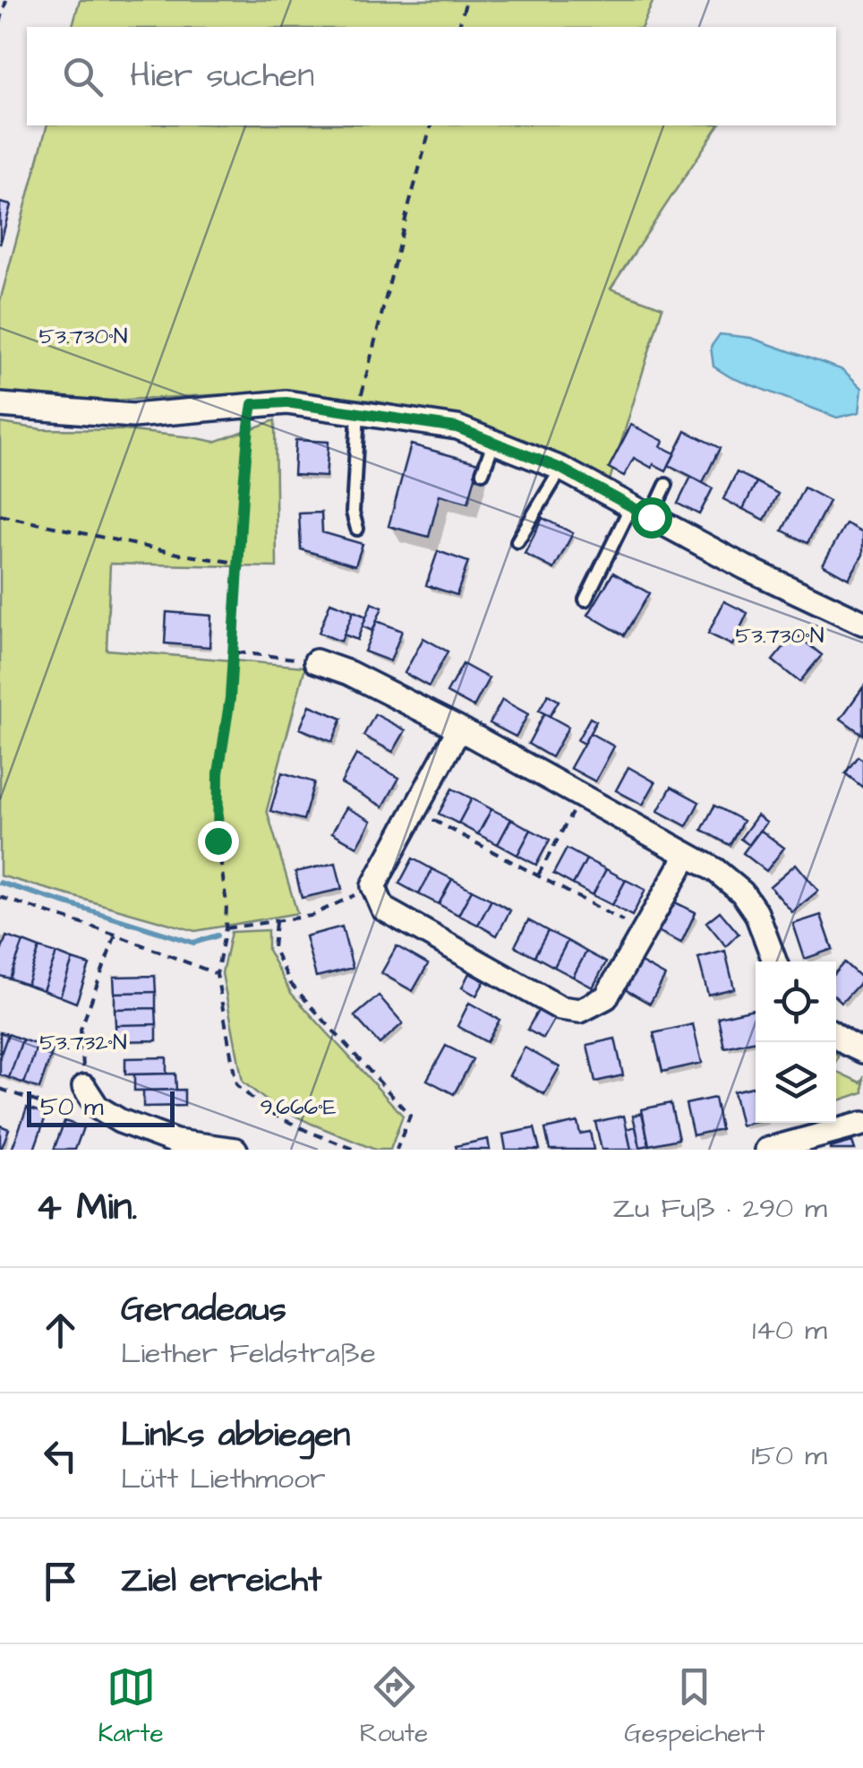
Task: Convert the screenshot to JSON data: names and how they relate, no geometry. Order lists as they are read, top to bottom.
{
  "scale_bar": "50 m",
  "page": {
    "search": "Hier suchen",
    "scale": "50 m",
    "heading": ["4 Min.", "Zu Fuß · 290 m"],
    "list": [
      ["Geradeaus", "Liether Feldstraße", "140 m"],
      ["Links abbiegen", "Lütt Liethmoor", "150 m"],
      "Ziel erreicht"
    ],
    "nav": ["Karte", "Route", "Gespeichert"]
  },
  "coordinates": ["53.730°N", "53.732°N", "9.666°E"]
}
